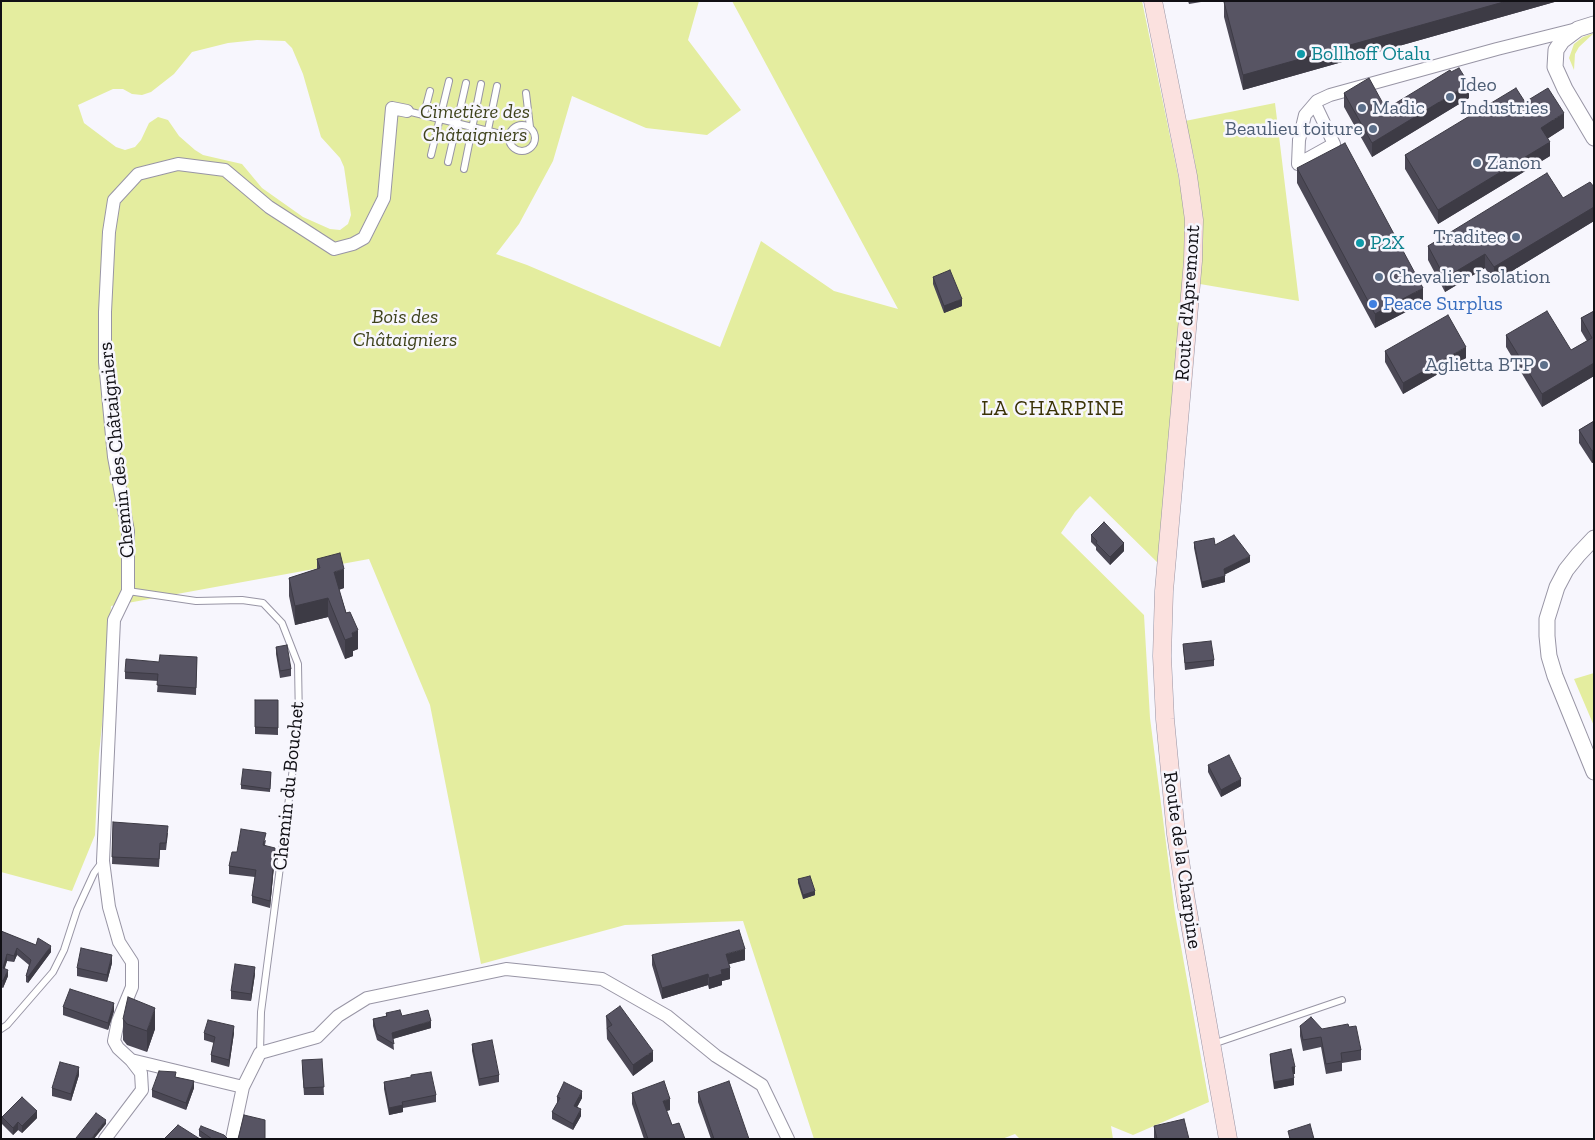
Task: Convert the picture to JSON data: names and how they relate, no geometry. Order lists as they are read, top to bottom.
{
  "streets": {
    "main road": ["Route d'Apremont", "Route de la Charpine"],
    "street": ["Chemin des Châtaigniers"],
    "lane": ["Chemin du Bouchet"]
  },
  "crossings": [
    ["Route d'Apremont", "Route de la Charpine"],
    ["Chemin des Châtaigniers", "Chemin du Bouchet"]
  ],
  "districts": ["LA CHARPINE"],
  "parks": ["Cimetière des Châtaigniers", "Bois des Châtaigniers"],
  "places": [
    "Bollhoff Otalu",
    "Ideo Industries",
    "Madic",
    "Beaulieu toiture",
    "Zanon",
    "Traditec",
    "P2X",
    "Chevalier Isolation",
    "Peace Surplus",
    "Aglietta BTP"
  ]
}
